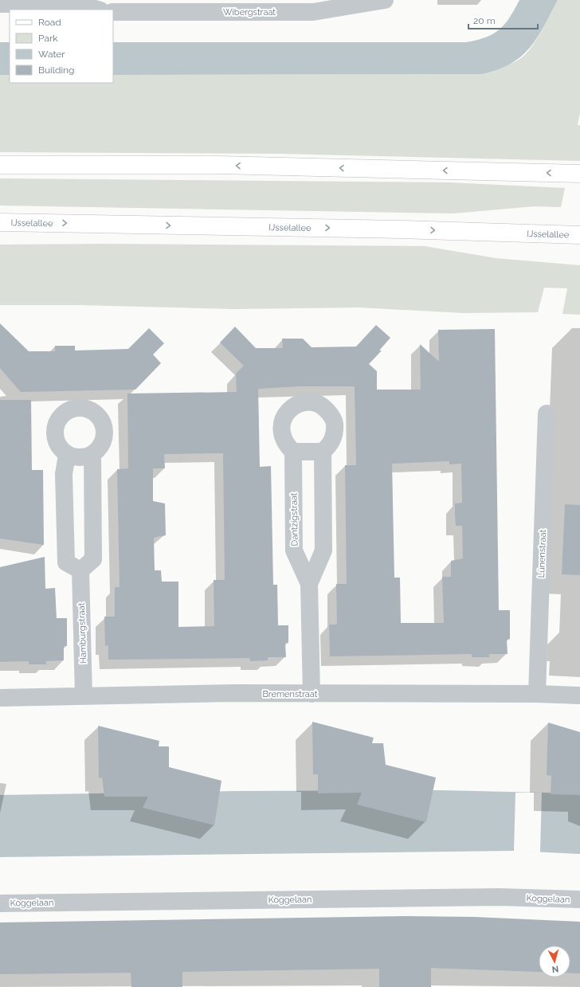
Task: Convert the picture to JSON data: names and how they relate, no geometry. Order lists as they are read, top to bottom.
{
  "streets": {
    "main road": ["IJsselallee"],
    "street": [
      "Wibergstraat",
      "Dantzigstraat",
      "Lünenstraat",
      "Hamburgstraat",
      "Bremenstraat",
      "Koggelaan"
    ]
  },
  "crossings": [
    ["Dantzigstraat", "Bremenstraat"],
    ["Lünenstraat", "Bremenstraat"],
    ["Hamburgstraat", "Bremenstraat"]
  ],
  "legend": [
    "Road",
    "Park",
    "Water",
    "Building"
  ],
  "scale_bar": "20 m",
  "north": "bottom"
}
